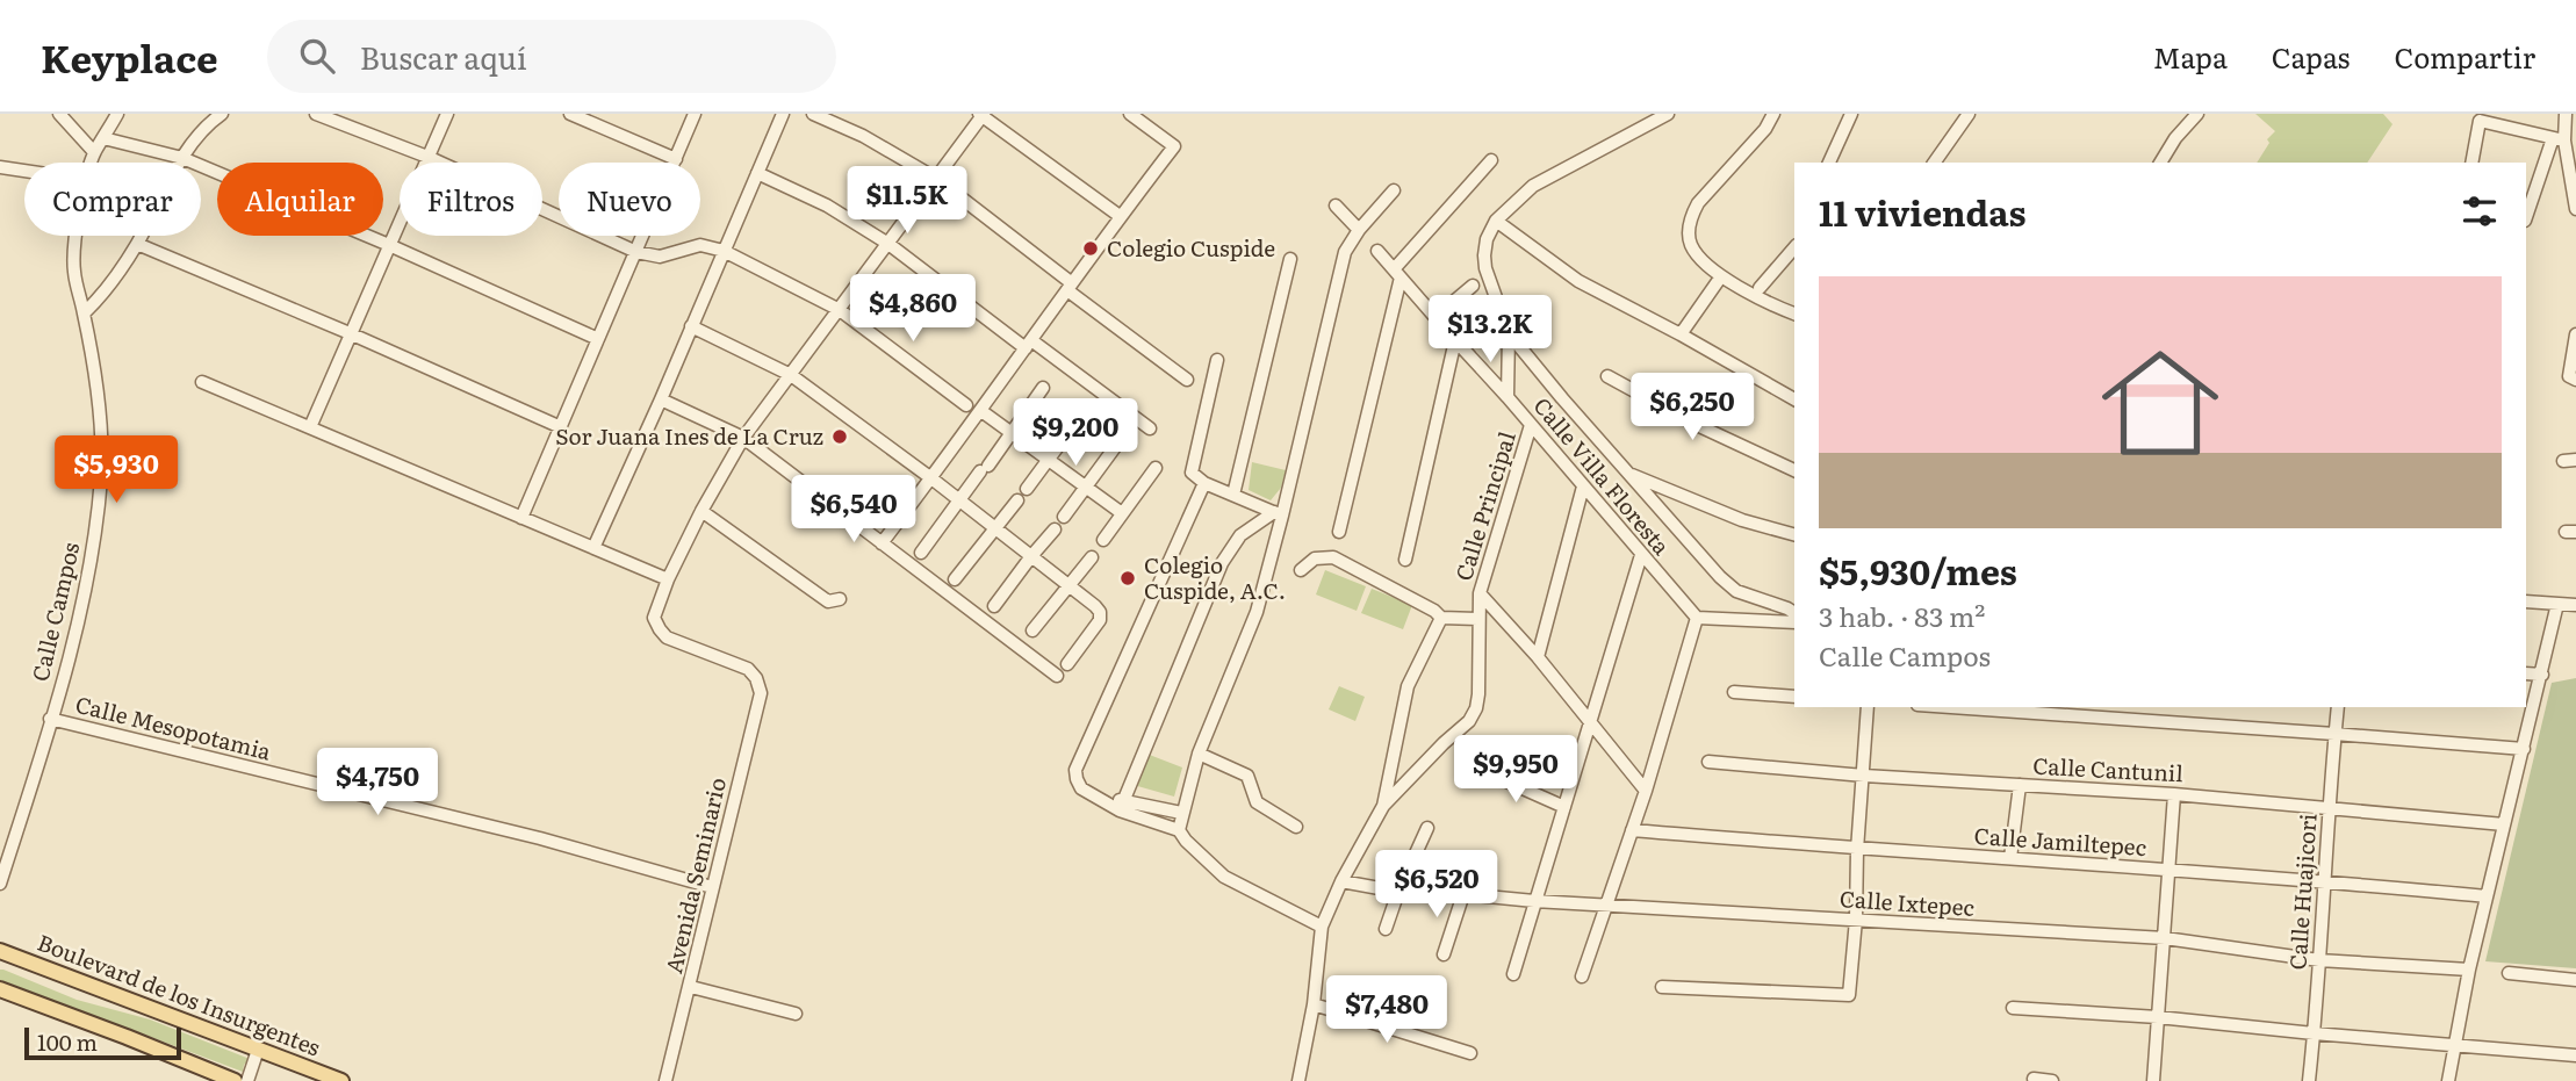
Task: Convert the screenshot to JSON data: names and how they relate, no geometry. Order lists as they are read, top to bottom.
{
  "streets": {
    "main road": ["Boulevard de los Insurgentes"],
    "street": [
      "Calle Villa Floresta",
      "Calle Principal",
      "Calle Campos",
      "Calle Mesopotamia",
      "Calle Cantunil",
      "Calle Jamiltepec",
      "Avenida Seminario",
      "Calle Huajicori",
      "Calle Ixtepec"
    ]
  },
  "crossings": [
    ["Calle Villa Floresta", "Calle Principal"],
    ["Calle Principal", "Calle Ixtepec"],
    ["Calle Campos", "Calle Mesopotamia"],
    ["Calle Mesopotamia", "Avenida Seminario"],
    ["Calle Cantunil", "Calle Huajicori"],
    ["Calle Jamiltepec", "Calle Huajicori"],
    ["Calle Huajicori", "Calle Ixtepec"]
  ],
  "places": ["Colegio Cuspide", "Sor Juana Ines de La Cruz", "Colegio Cuspide, A.C."],
  "scale_bar": "100 m",
  "page": {
    "header": "Keyplace",
    "search": "Buscar aquí",
    "nav": ["Mapa", "Capas", "Compartir"],
    "chip": [
      "Comprar",
      "Alquilar",
      "Filtros",
      "Nuevo"
    ],
    "heading": "11 viviendas",
    "price": [
      "$11.5K",
      "$4,860",
      "$13.2K",
      "$6,250",
      "$9,200",
      "$5,930",
      "$6,540",
      "$9,950",
      "$4,750",
      "$6,520",
      "$7,480"
    ],
    "list": [
      {
        "name": "$5,930/mes",
        "note": "3 hab. · 83 m² · Calle Campos"
      }
    ],
    "scale": "100 m"
  }
}
